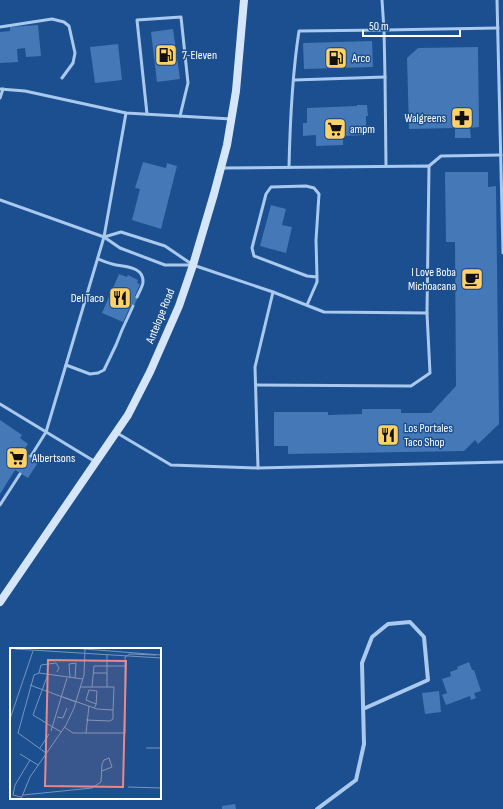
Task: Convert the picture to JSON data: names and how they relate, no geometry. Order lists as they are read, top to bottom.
{
  "streets": {
    "main road": ["Antelope Road"]
  },
  "places": {
    "fuel station": ["7-Eleven", "Arco"],
    "pharmacy": ["Walgreens"],
    "supermarket": ["ampm", "Albertsons"],
    "cafe": ["I Love Boba Michoacana"],
    "restaurant": ["Del Taco", "Los Portales Taco Shop"]
  },
  "scale_bar": "50 m"
}
